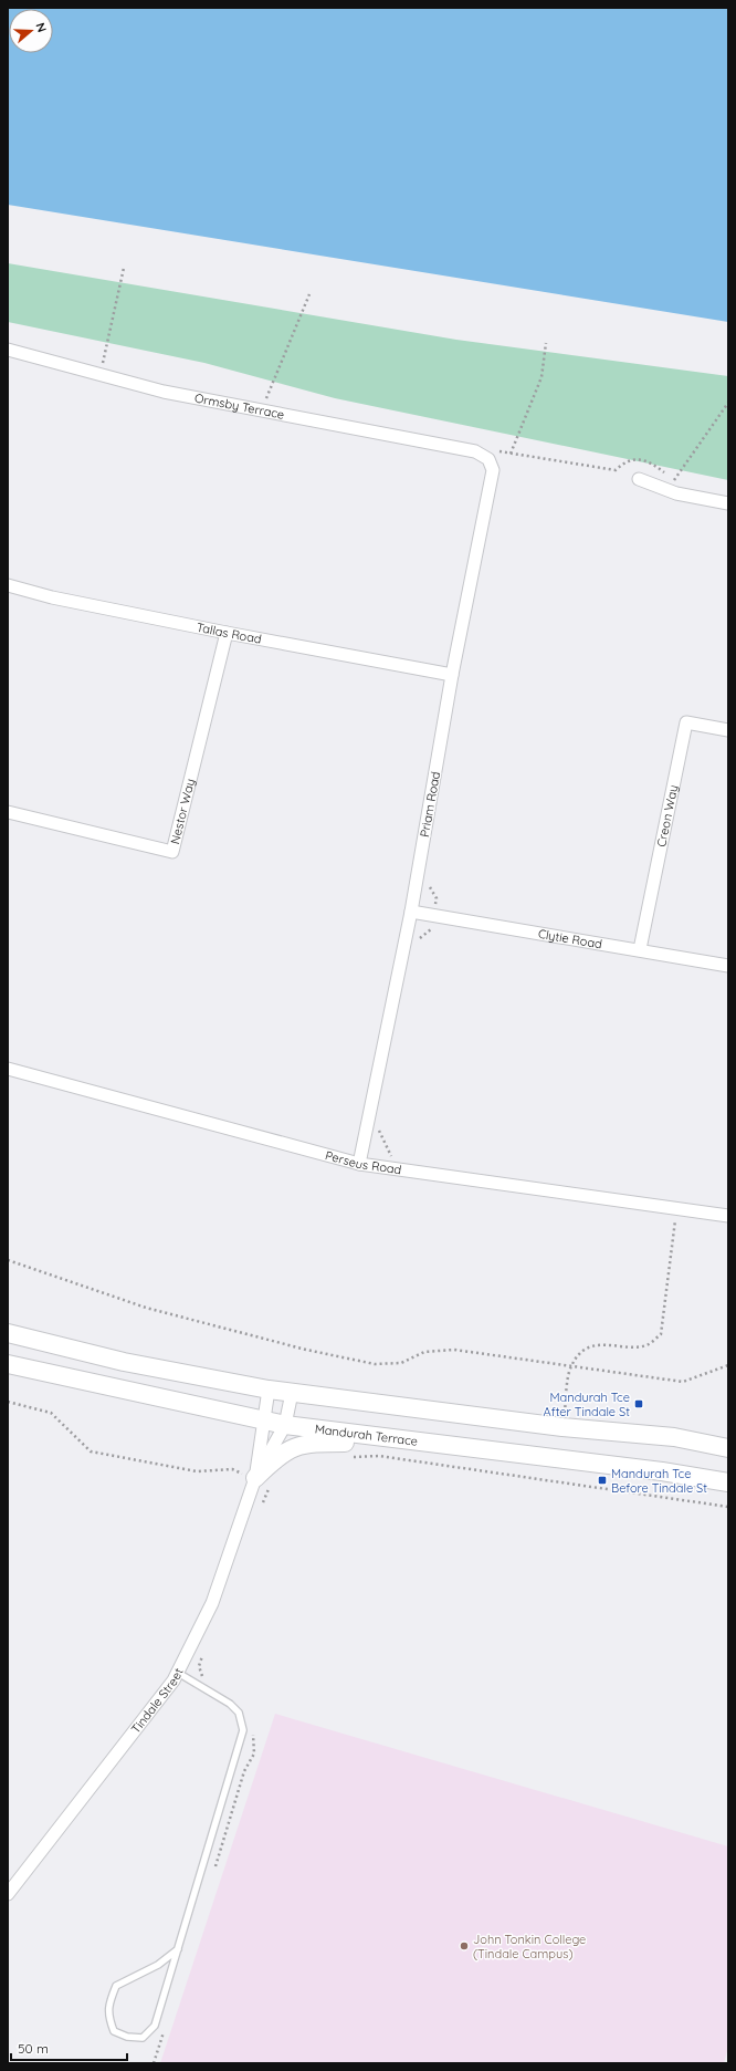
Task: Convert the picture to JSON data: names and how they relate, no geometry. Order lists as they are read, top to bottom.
{
  "streets": {
    "main road": ["Mandurah Terrace"],
    "street": [
      "Ormsby Terrace",
      "Tallas Road",
      "Priam Road",
      "Nestor Way",
      "Creon Way",
      "Clytie Road",
      "Perseus Road",
      "Tindale Street"
    ]
  },
  "crossings": [
    ["Ormsby Terrace", "Priam Road"],
    ["Tallas Road", "Priam Road"],
    ["Tallas Road", "Nestor Way"],
    ["Priam Road", "Clytie Road"],
    ["Priam Road", "Perseus Road"],
    ["Creon Way", "Clytie Road"],
    ["Mandurah Terrace", "Tindale Street"]
  ],
  "places": {
    "transit": ["Mandurah Tce After Tindale St", "Mandurah Tce Before Tindale St"],
    "other": ["John Tonkin College (Tindale Campus)"]
  },
  "scale_bar": "50 m",
  "north": "right"
}
